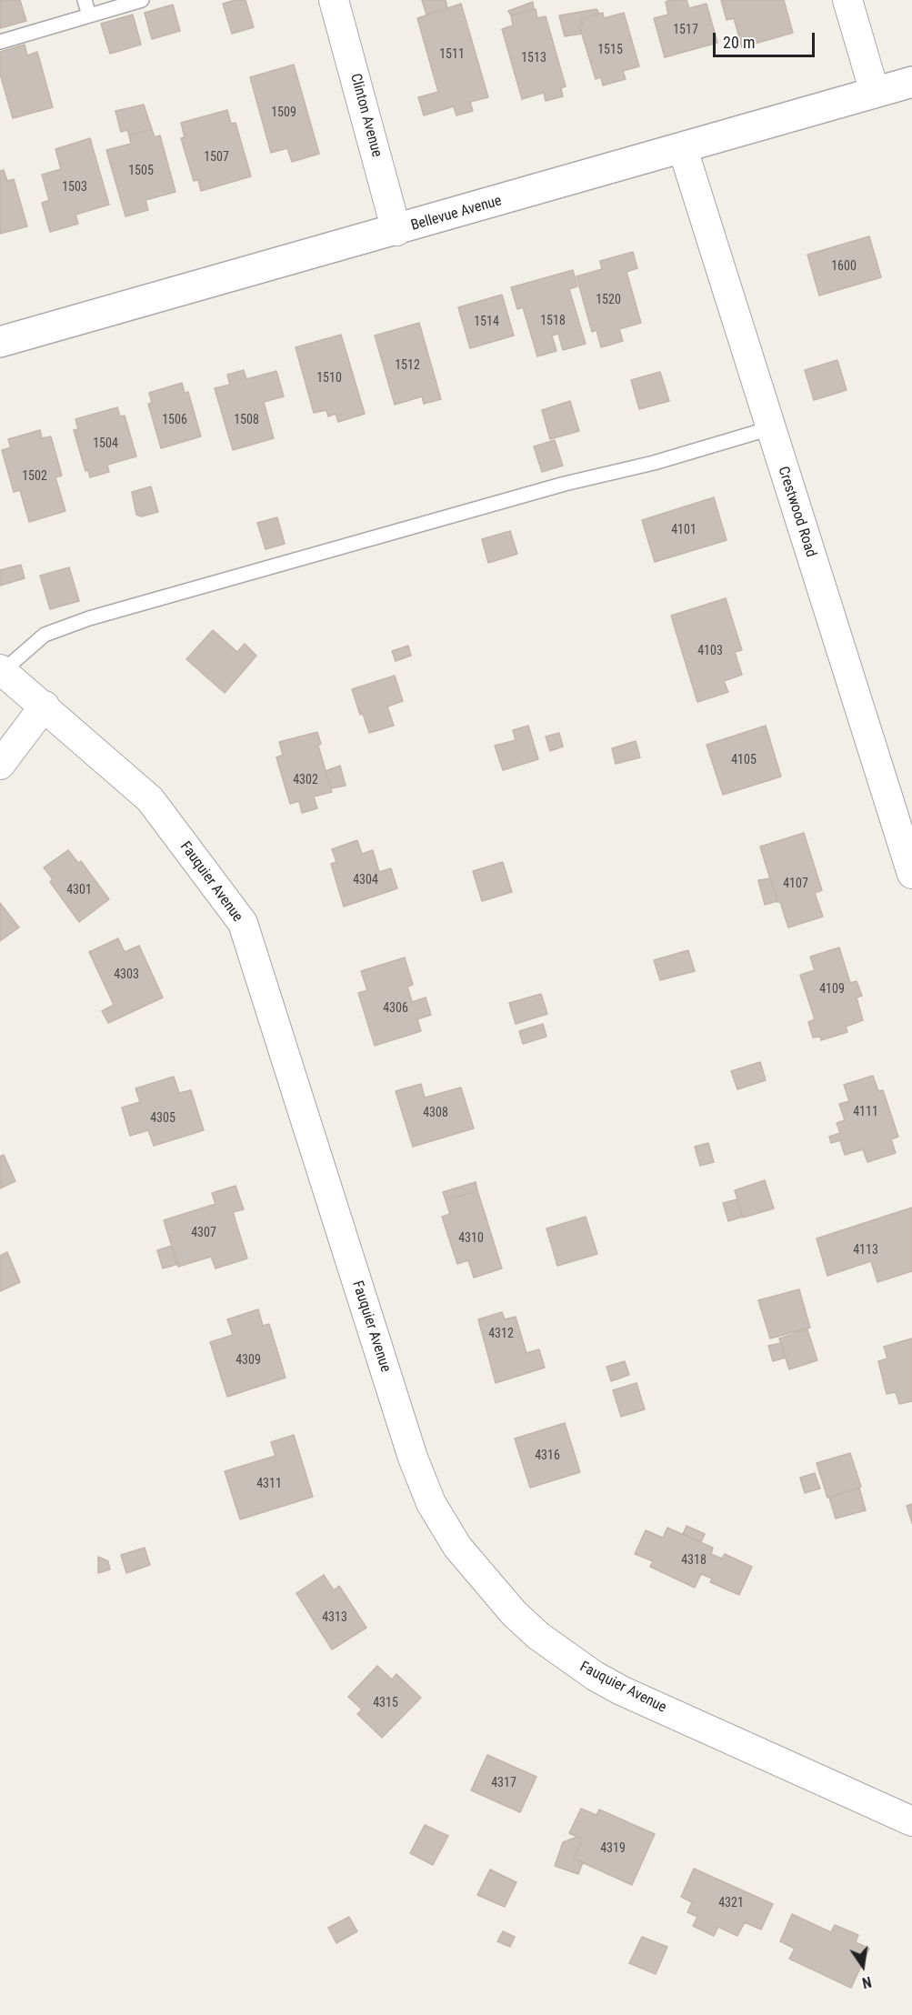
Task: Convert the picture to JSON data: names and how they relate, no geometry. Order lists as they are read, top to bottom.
{
  "streets": {
    "street": [
      "Clinton Avenue",
      "Bellevue Avenue",
      "Crestwood Road",
      "Fauquier Avenue"
    ]
  },
  "crossings": [
    ["Clinton Avenue", "Bellevue Avenue"],
    ["Bellevue Avenue", "Crestwood Road"]
  ],
  "house_numbers": [
    "1517",
    "1515",
    "1511",
    "1513",
    "1509",
    "1507",
    "1505",
    "1503",
    "1600",
    "1520",
    "1518",
    "1514",
    "1512",
    "1510",
    "1506",
    "1508",
    "1504",
    "1502",
    "4101",
    "4103",
    "4105",
    "4302",
    "4304",
    "4107",
    "4301",
    "4303",
    "4109",
    "4306",
    "4111",
    "4308",
    "4305",
    "4307",
    "4310",
    "4113",
    "4312",
    "4309",
    "4316",
    "4311",
    "4318",
    "4313",
    "4315",
    "4317",
    "4319",
    "4321"
  ],
  "scale_bar": "20 m",
  "north": "bottom"
}
